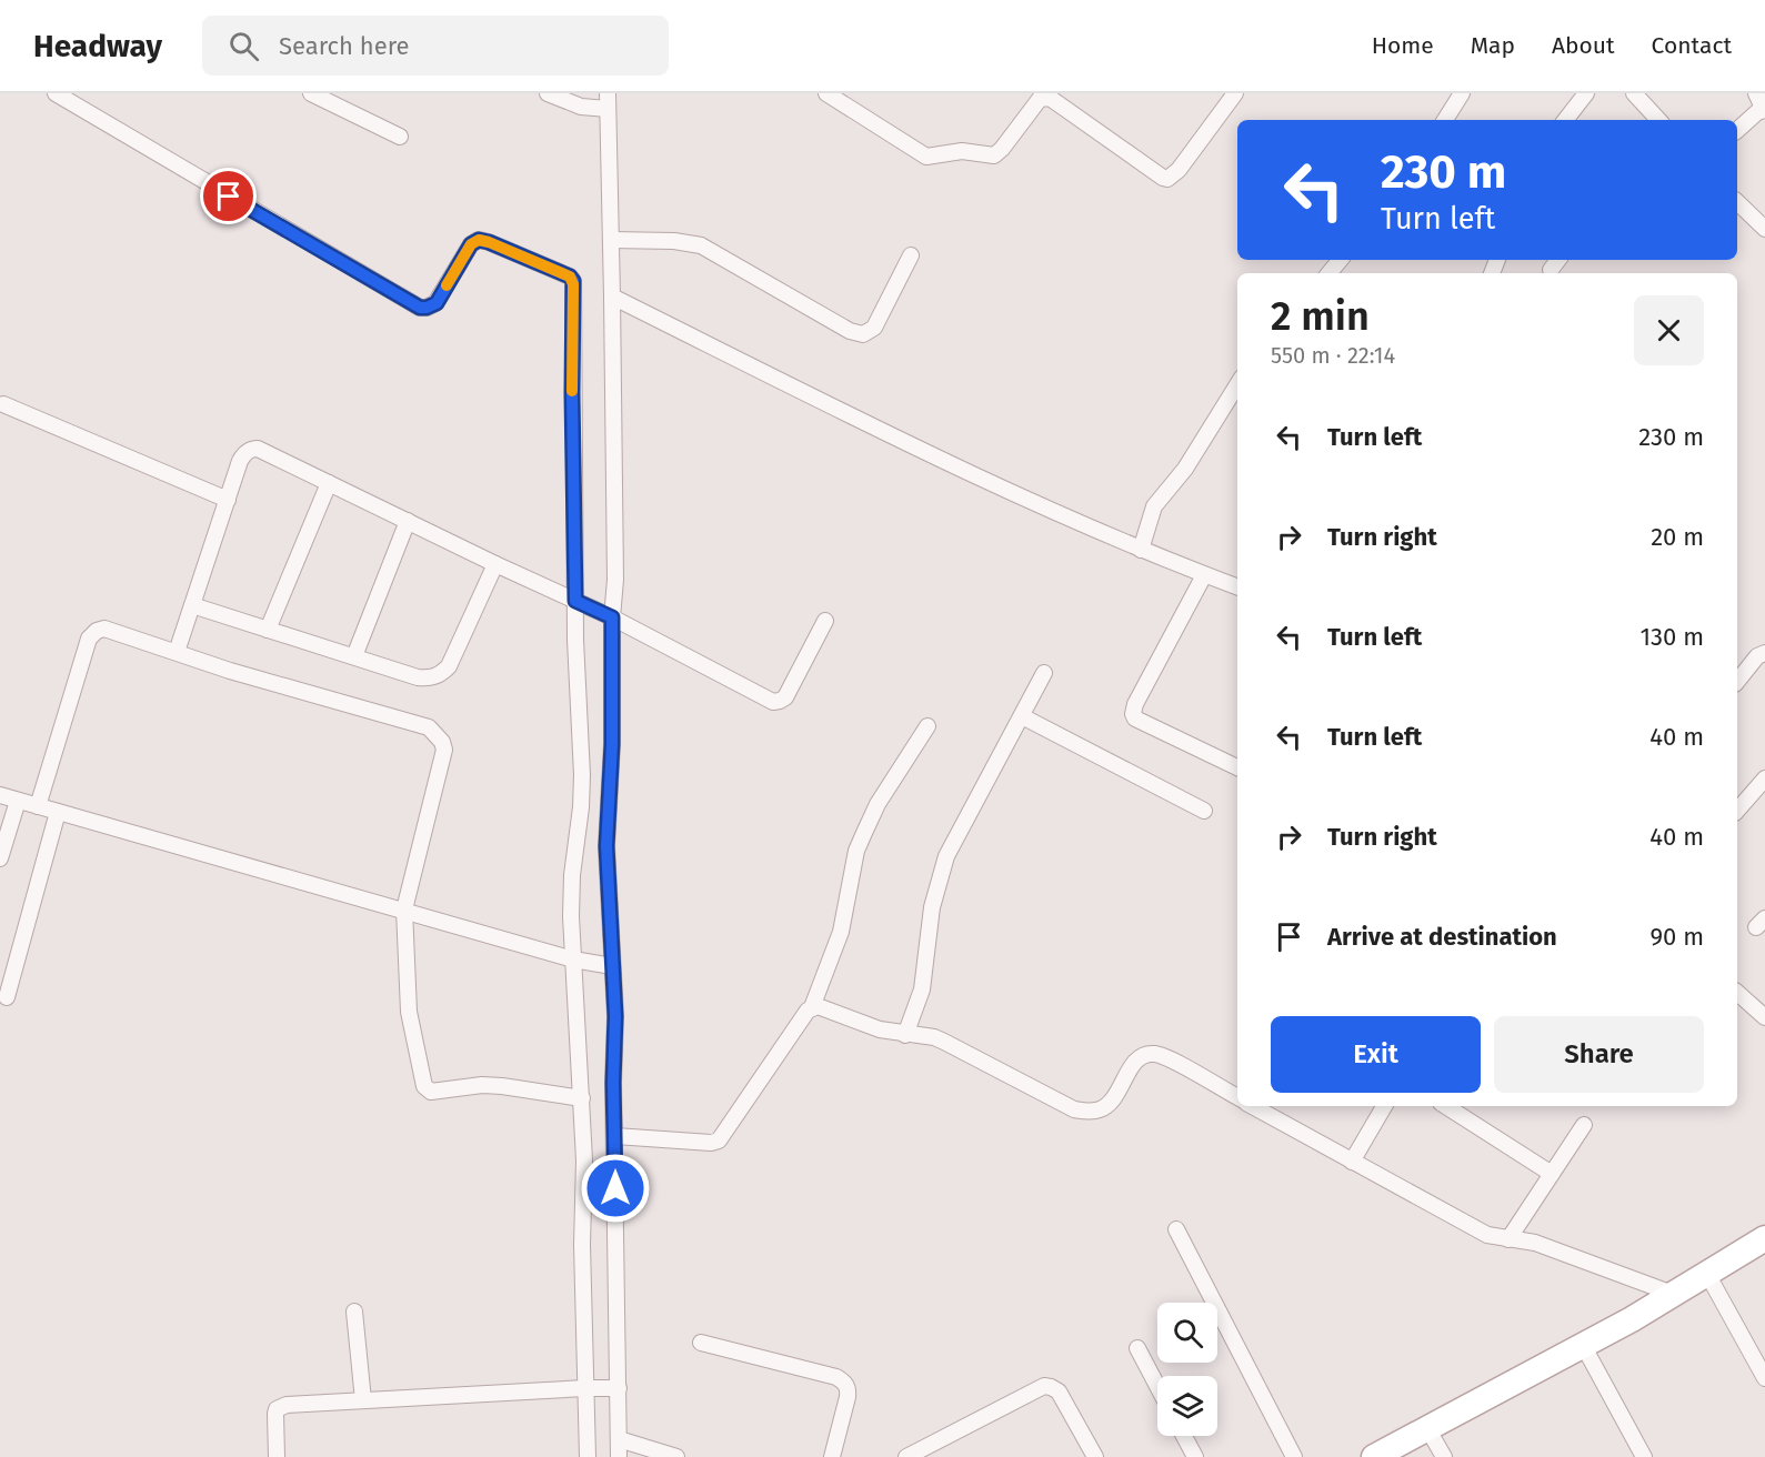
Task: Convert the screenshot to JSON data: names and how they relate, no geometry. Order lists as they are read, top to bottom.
{
  "page": {
    "header": "Headway",
    "search": "Search here",
    "nav": [
      "Home",
      "Map",
      "About",
      "Contact"
    ],
    "turn": ["230 m", "Turn left"],
    "heading": ["2 min", "550 m · 22:14"],
    "list": [
      {
        "name": "Turn left",
        "value": "230 m"
      },
      {
        "name": "Turn right",
        "value": "20 m"
      },
      {
        "name": "Turn left",
        "value": "130 m"
      },
      {
        "name": "Turn left",
        "value": "40 m"
      },
      {
        "name": "Turn right",
        "value": "40 m"
      },
      {
        "name": "Arrive at destination",
        "value": "90 m"
      }
    ],
    "buttons": ["Exit", "Share"]
  }
}
